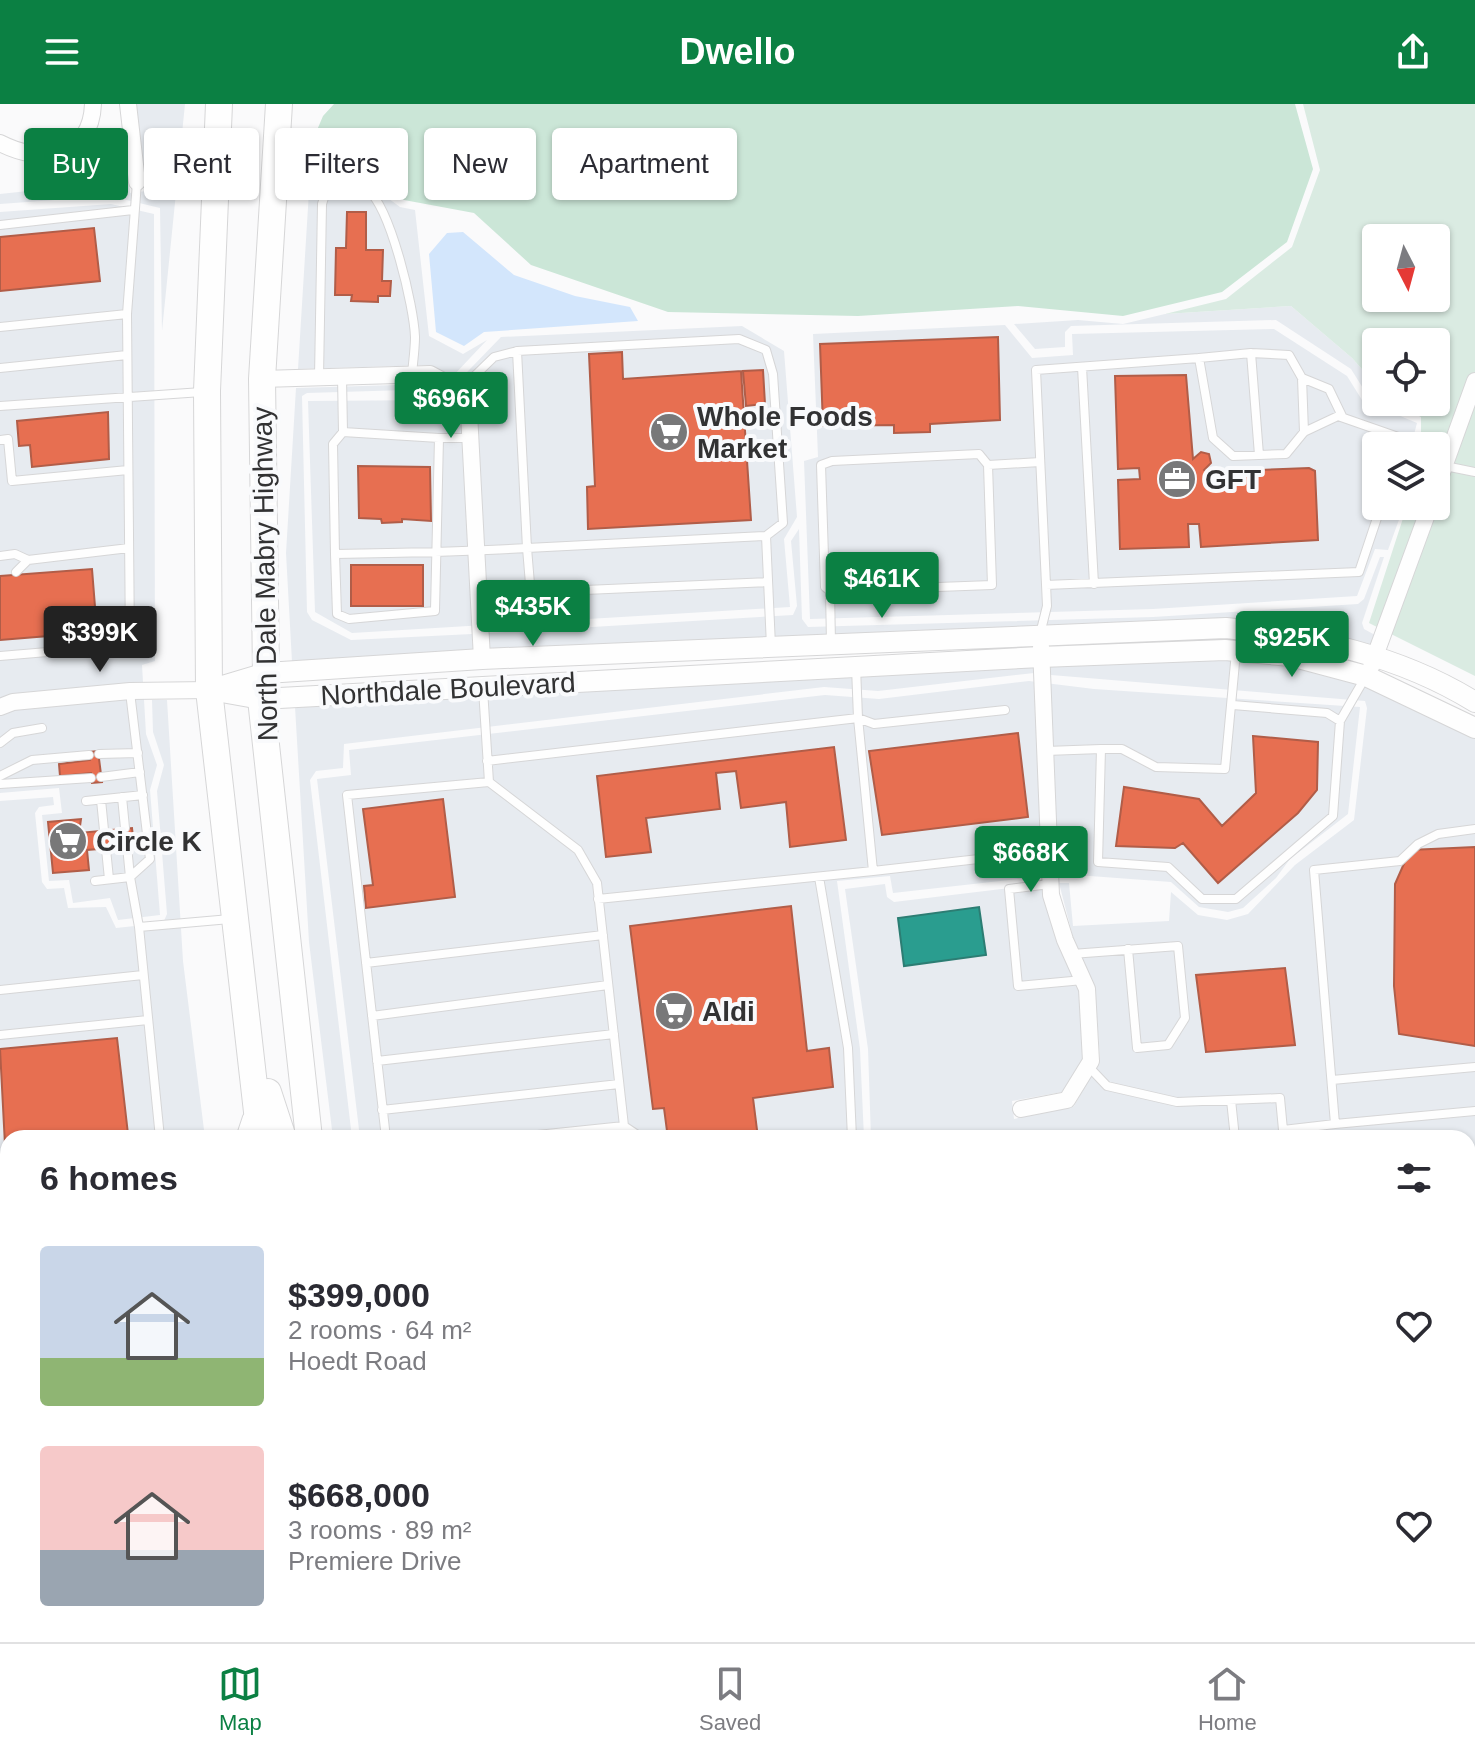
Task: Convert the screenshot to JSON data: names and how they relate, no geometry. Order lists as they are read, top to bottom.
{
  "streets": {
    "main road": ["North Dale Mabry Highway"],
    "street": ["Northdale Boulevard"]
  },
  "crossings": [
    ["North Dale Mabry Highway", "Northdale Boulevard"]
  ],
  "places": {
    "supermarket": ["Whole Foods Market", "Circle K", "Aldi"],
    "office": ["GFT"]
  },
  "north": "bottom",
  "page": {
    "header": "Dwello",
    "chip": [
      "Buy",
      "Rent",
      "Filters",
      "New",
      "Apartment"
    ],
    "price": [
      "$696K",
      "$461K",
      "$435K",
      "$399K",
      "$925K",
      "$668K"
    ],
    "heading": "6 homes",
    "list": [
      {
        "name": "$399,000",
        "note": "2 rooms · 64 m² · Hoedt Road"
      },
      {
        "name": "$668,000",
        "note": "3 rooms · 89 m² · Premiere Drive"
      }
    ],
    "tabs": ["Map", "Saved", "Home"]
  }
}
